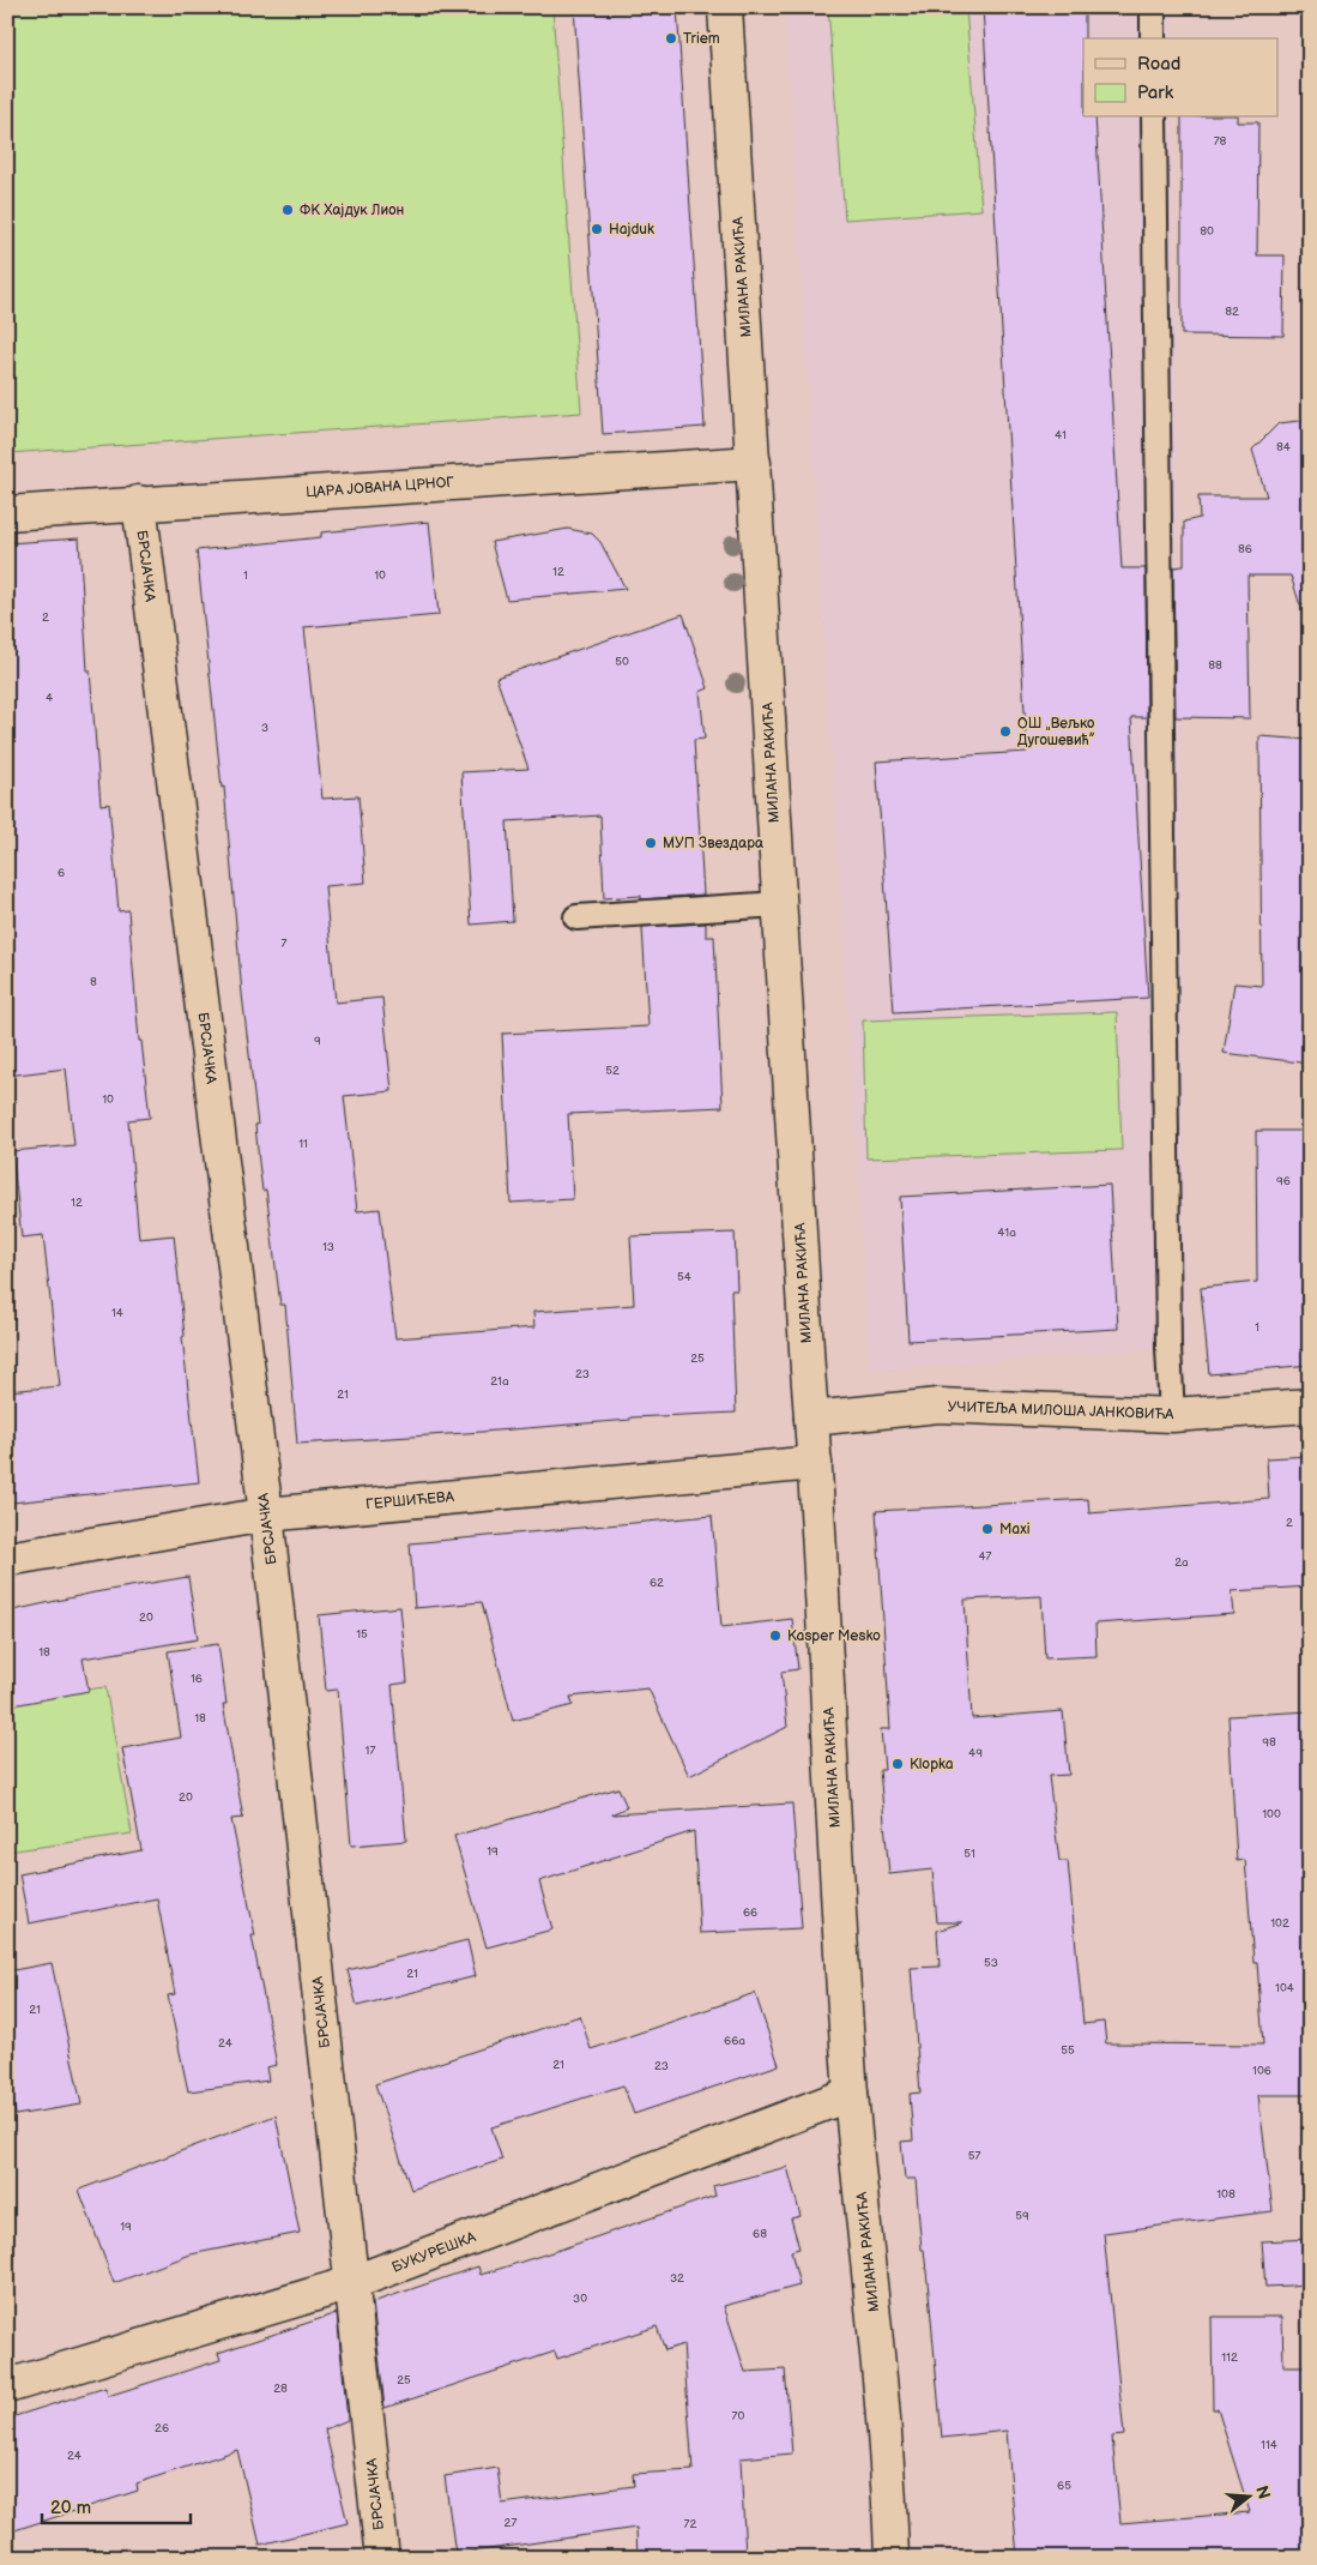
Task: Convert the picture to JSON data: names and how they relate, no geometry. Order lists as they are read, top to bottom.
{
  "streets": {
    "street": [
      "МИЛАНА РАКИЋА",
      "ЦАРА ЈОВАНА ЦРНОГ",
      "БРСЈАЧКА",
      "УЧИТЕЉА МИЛОША ЈАНКОВИЋА",
      "ГЕРШИЋЕВА",
      "БУКУРЕШКА"
    ]
  },
  "crossings": [
    ["МИЛАНА РАКИЋА", "ЦАРА ЈОВАНА ЦРНОГ"],
    ["МИЛАНА РАКИЋА", "УЧИТЕЉА МИЛОША ЈАНКОВИЋА"],
    ["МИЛАНА РАКИЋА", "ГЕРШИЋЕВА"],
    ["МИЛАНА РАКИЋА", "БУКУРЕШКА"],
    ["ЦАРА ЈОВАНА ЦРНОГ", "БРСЈАЧКА"],
    ["БРСЈАЧКА", "ГЕРШИЋЕВА"],
    ["БРСЈАЧКА", "БУКУРЕШКА"]
  ],
  "places": [
    "Triem",
    "ФК Хајдук Лион",
    "Hajduk",
    "ОШ „Вељко Дугошевић”",
    "МУП Звездара",
    "Maxi",
    "Kasper Mesko",
    "Klopka"
  ],
  "house_numbers": [
    "78",
    "80",
    "82",
    "41",
    "84",
    "86",
    "12",
    "1",
    "10",
    "2",
    "50",
    "88",
    "4",
    "3",
    "6",
    "7",
    "8",
    "9",
    "52",
    "10",
    "11",
    "96",
    "12",
    "41a",
    "13",
    "54",
    "14",
    "1",
    "25",
    "23",
    "21a",
    "21",
    "2",
    "47",
    "2a",
    "62",
    "20",
    "15",
    "18",
    "16",
    "18",
    "98",
    "17",
    "49",
    "20",
    "100",
    "19",
    "51",
    "66",
    "102",
    "53",
    "21",
    "104",
    "21",
    "66a",
    "24",
    "55",
    "21",
    "23",
    "106",
    "57",
    "108",
    "59",
    "19",
    "68",
    "32",
    "30",
    "112",
    "25",
    "28",
    "70",
    "26",
    "114",
    "24",
    "65",
    "27",
    "72"
  ],
  "legend": ["Road", "Park"],
  "scale_bar": "20 m",
  "north": "right"
}
